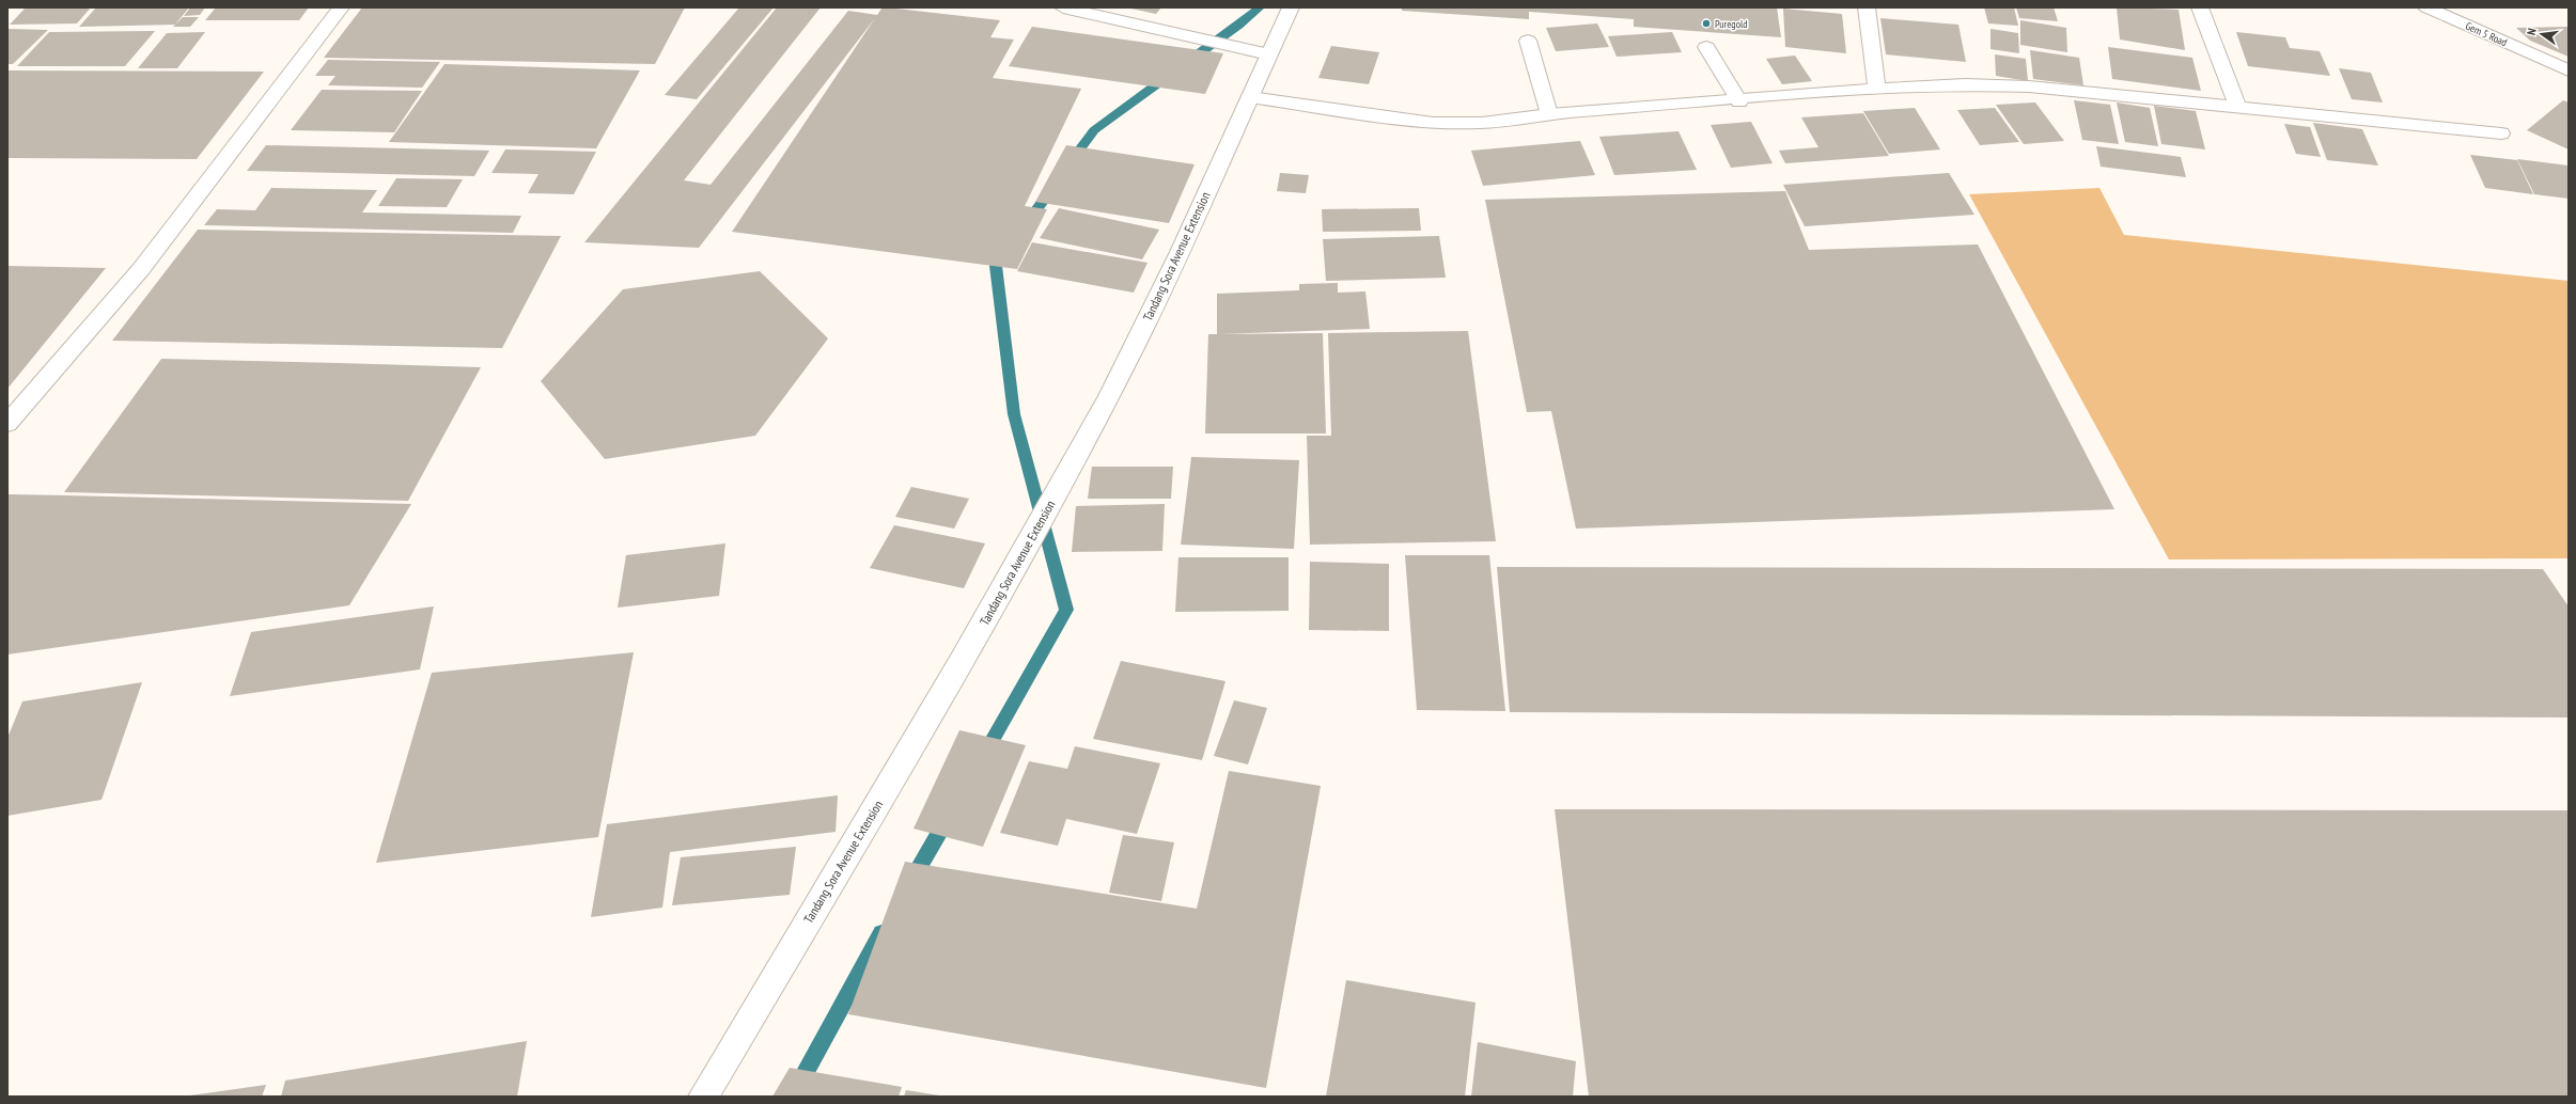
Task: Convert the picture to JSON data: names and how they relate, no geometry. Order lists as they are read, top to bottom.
{
  "streets": {
    "street": ["Gem 5 Road", "Tandang Sora Avenue Extension"]
  },
  "places": ["Puregold"],
  "north": "left"
}
